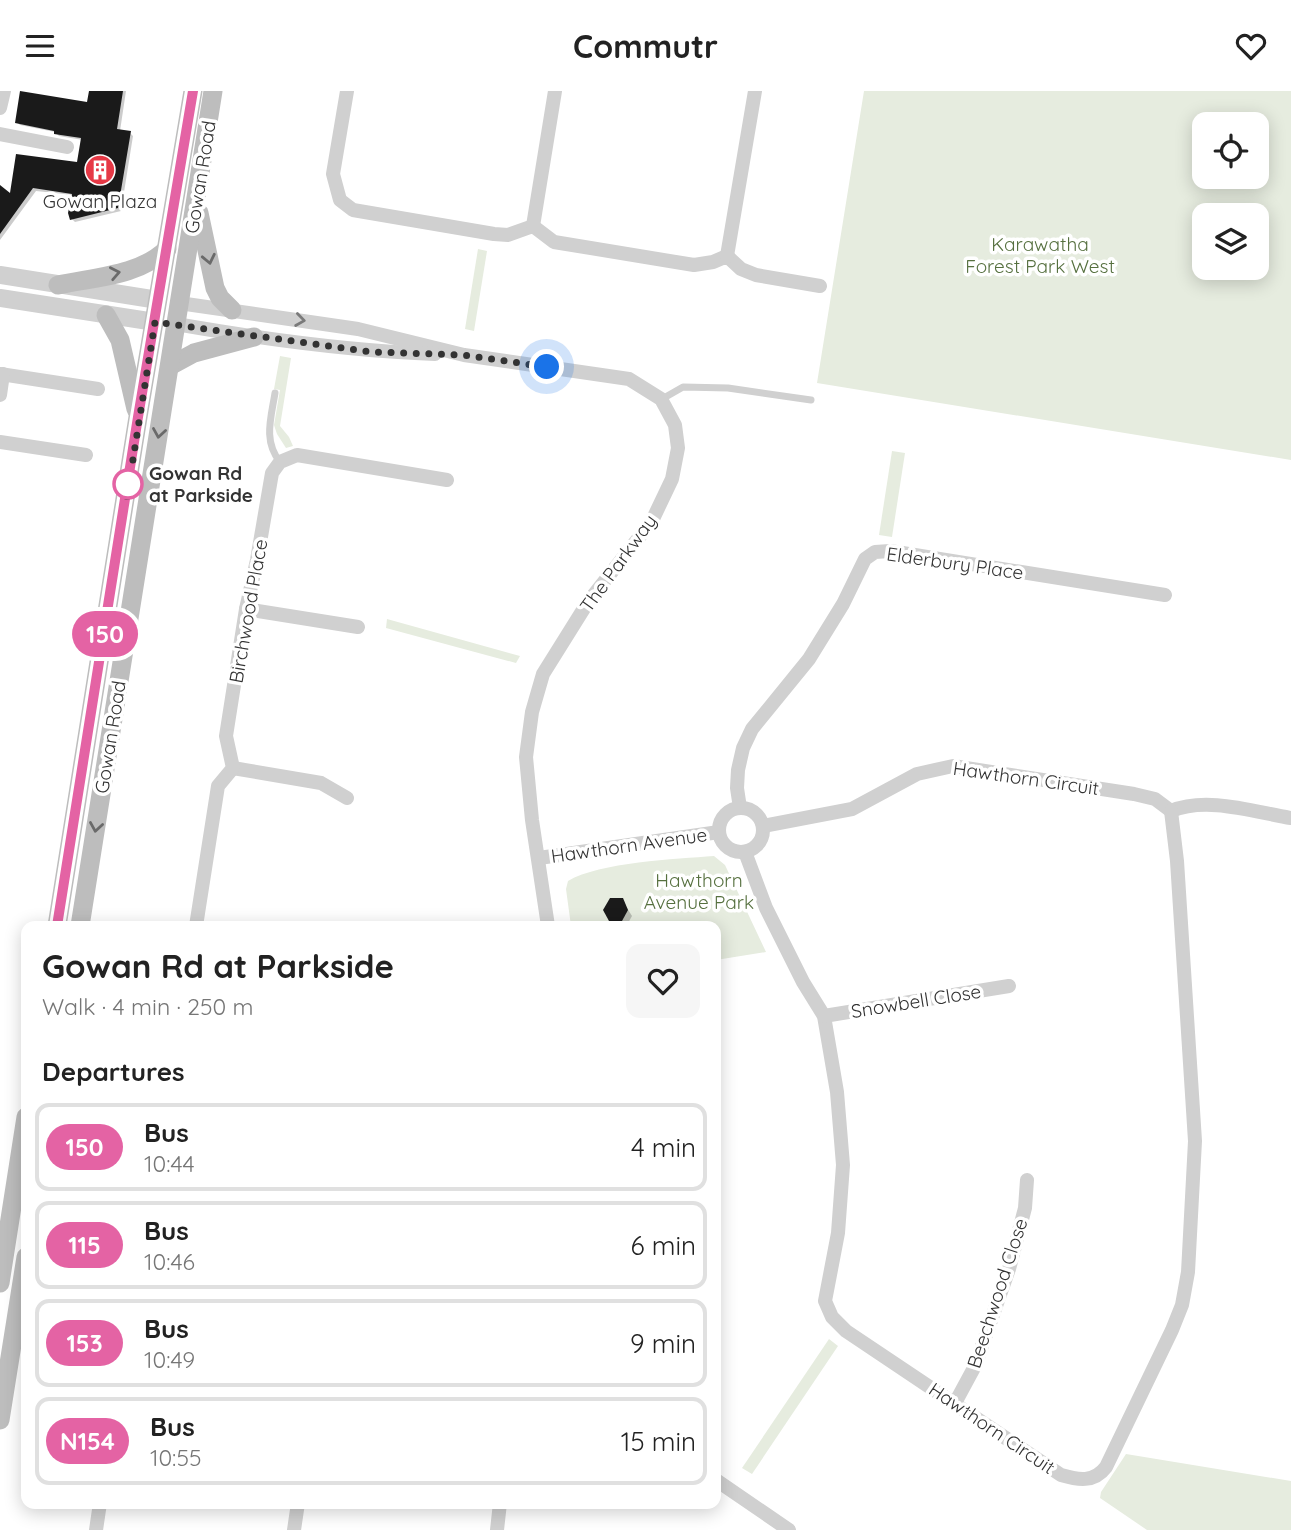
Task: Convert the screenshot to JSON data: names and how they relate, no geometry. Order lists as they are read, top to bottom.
{
  "streets": {
    "main road": ["Gowan Road"],
    "street": [
      "The Parkway",
      "Elderbury Place",
      "Birchwood Place",
      "Hawthorn Circuit",
      "Hawthorn Avenue",
      "Snowbell Close",
      "Beechwood Close"
    ]
  },
  "crossings": [
    ["The Parkway", "Hawthorn Avenue"],
    ["Elderbury Place", "Hawthorn Circuit"],
    ["Elderbury Place", "Hawthorn Avenue"],
    ["Hawthorn Circuit", "Hawthorn Avenue"],
    ["Hawthorn Circuit", "Snowbell Close"],
    ["Hawthorn Circuit", "Beechwood Close"]
  ],
  "parks": ["Karawatha Forest Park West", "Hawthorn Avenue Park"],
  "places": {
    "building": ["Gowan Plaza"],
    "other": ["Gowan Rd at Parkside"]
  },
  "lines": ["bus line 150"],
  "page": {
    "header": "Commutr",
    "on_map": "150",
    "heading": [
      ["Gowan Rd at Parkside", "Walk · 4 min · 250 m"],
      "Departures"
    ],
    "list": [
      {
        "mark": "150",
        "name": "Bus",
        "note": "10:44",
        "value": "4 min"
      },
      {
        "mark": "115",
        "name": "Bus",
        "note": "10:46",
        "value": "6 min"
      },
      {
        "mark": "153",
        "name": "Bus",
        "note": "10:49",
        "value": "9 min"
      },
      {
        "mark": "N154",
        "name": "Bus",
        "note": "10:55",
        "value": "15 min"
      }
    ]
  }
}
